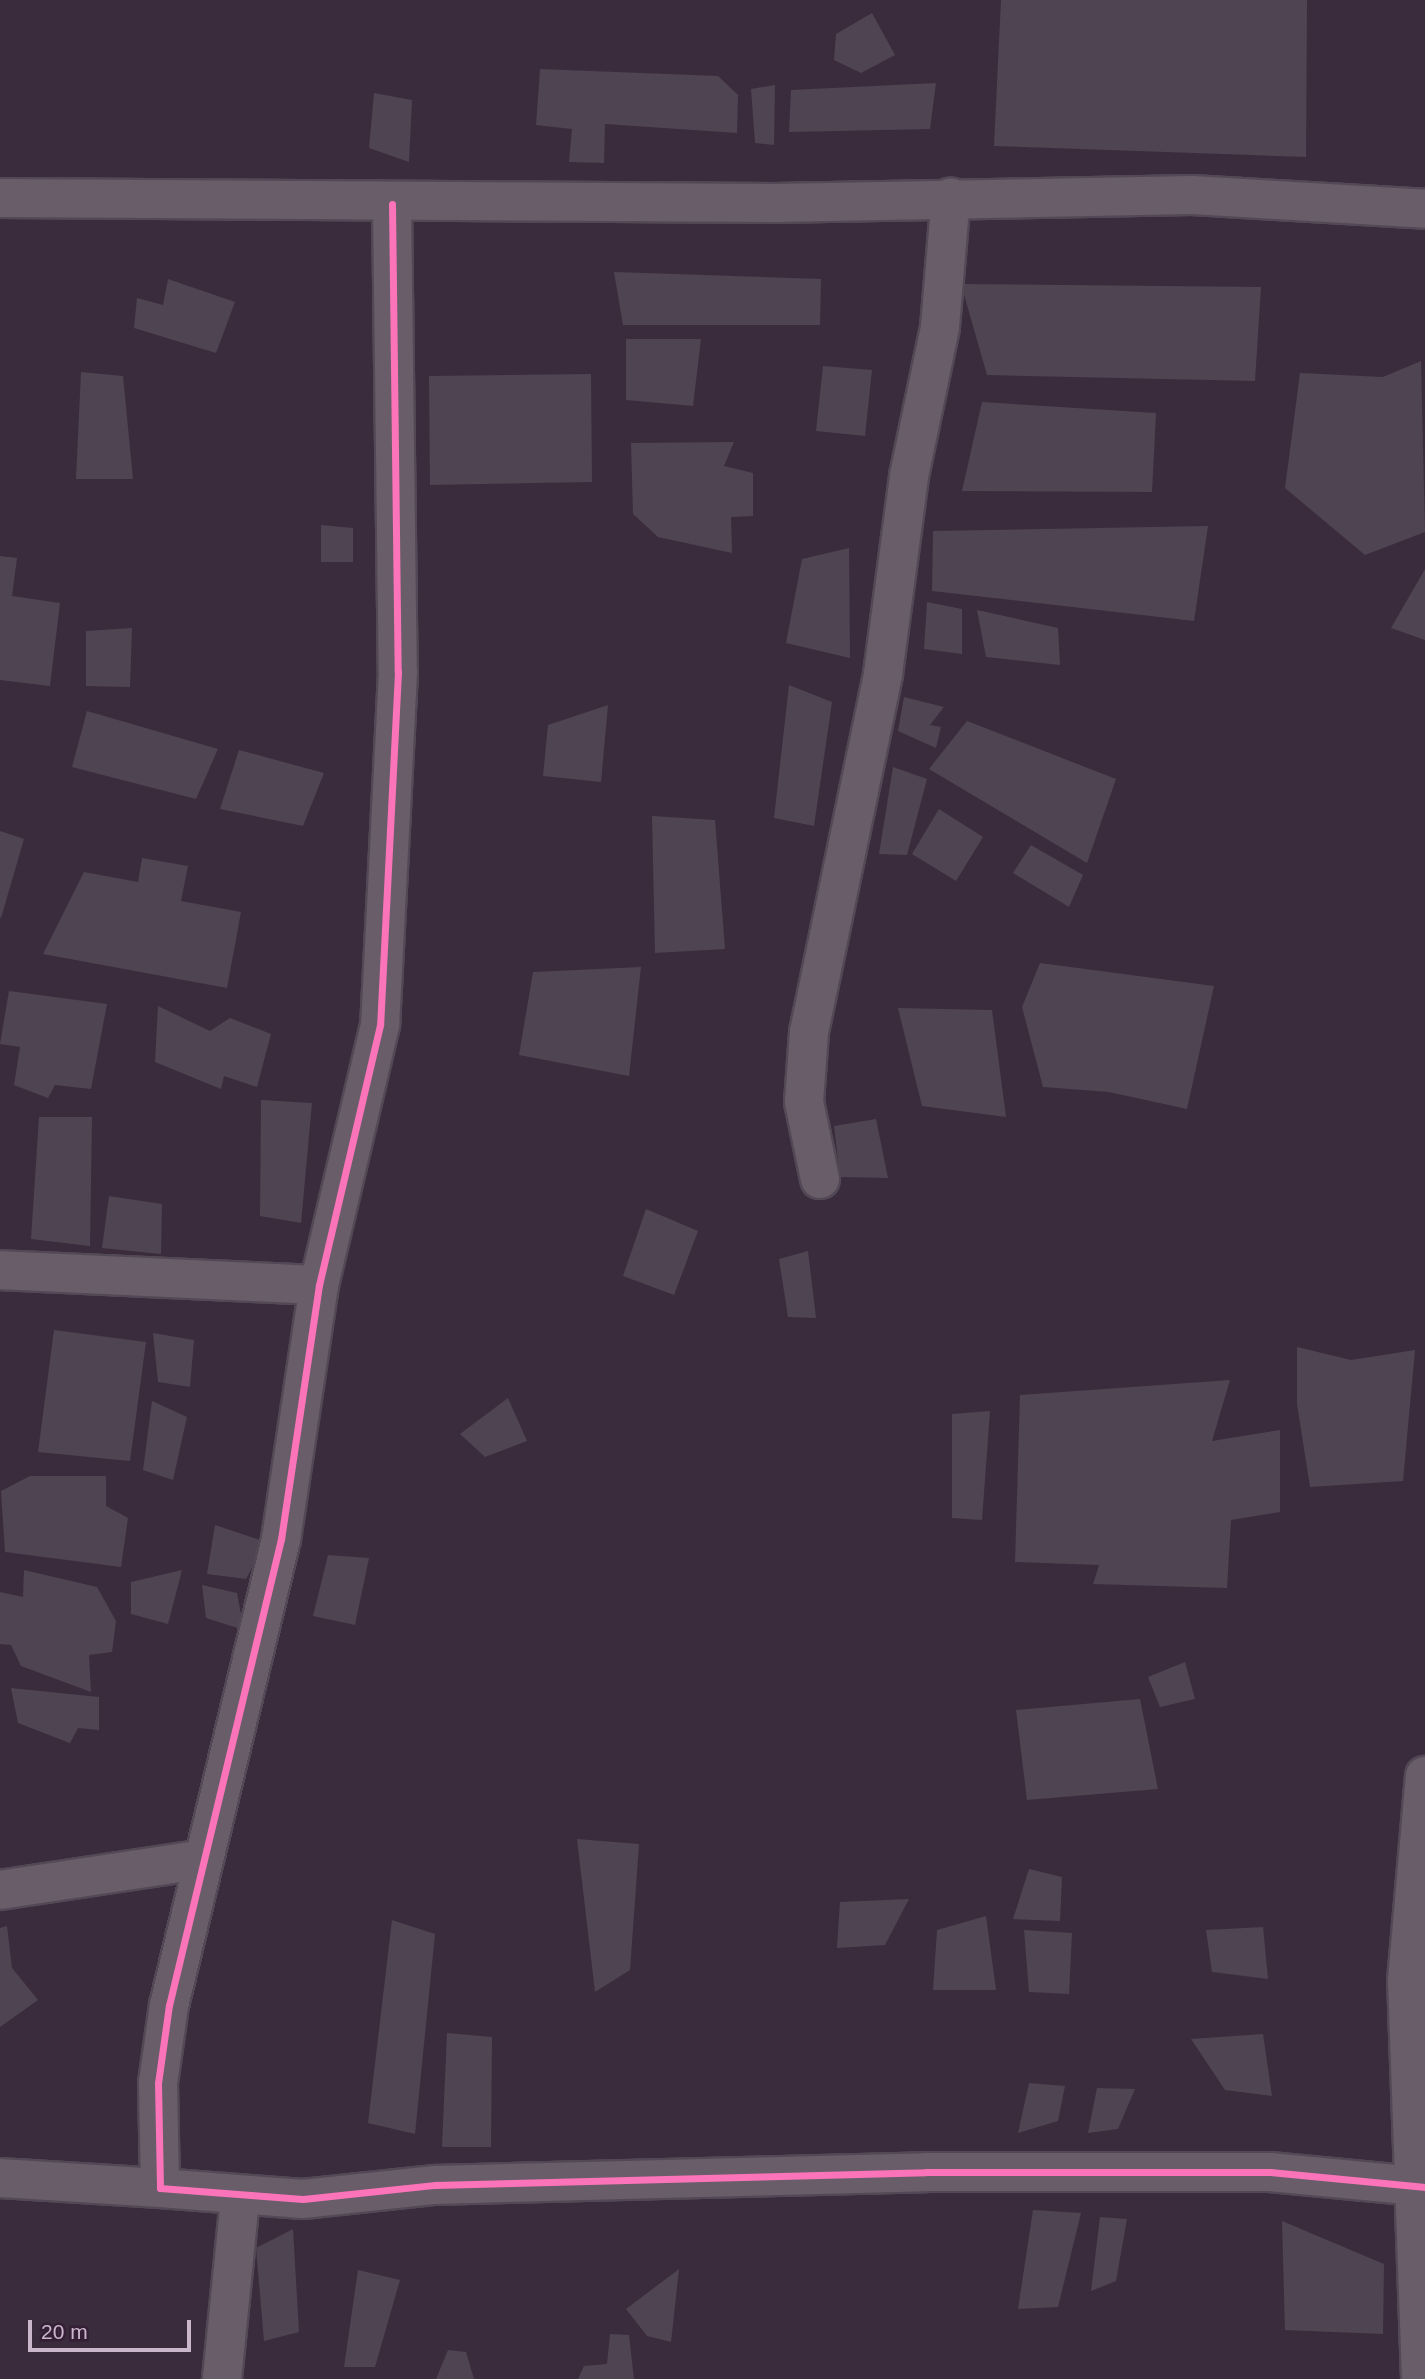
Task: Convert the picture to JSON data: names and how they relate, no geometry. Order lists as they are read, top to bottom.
{
  "scale_bar": "20 m"
}
